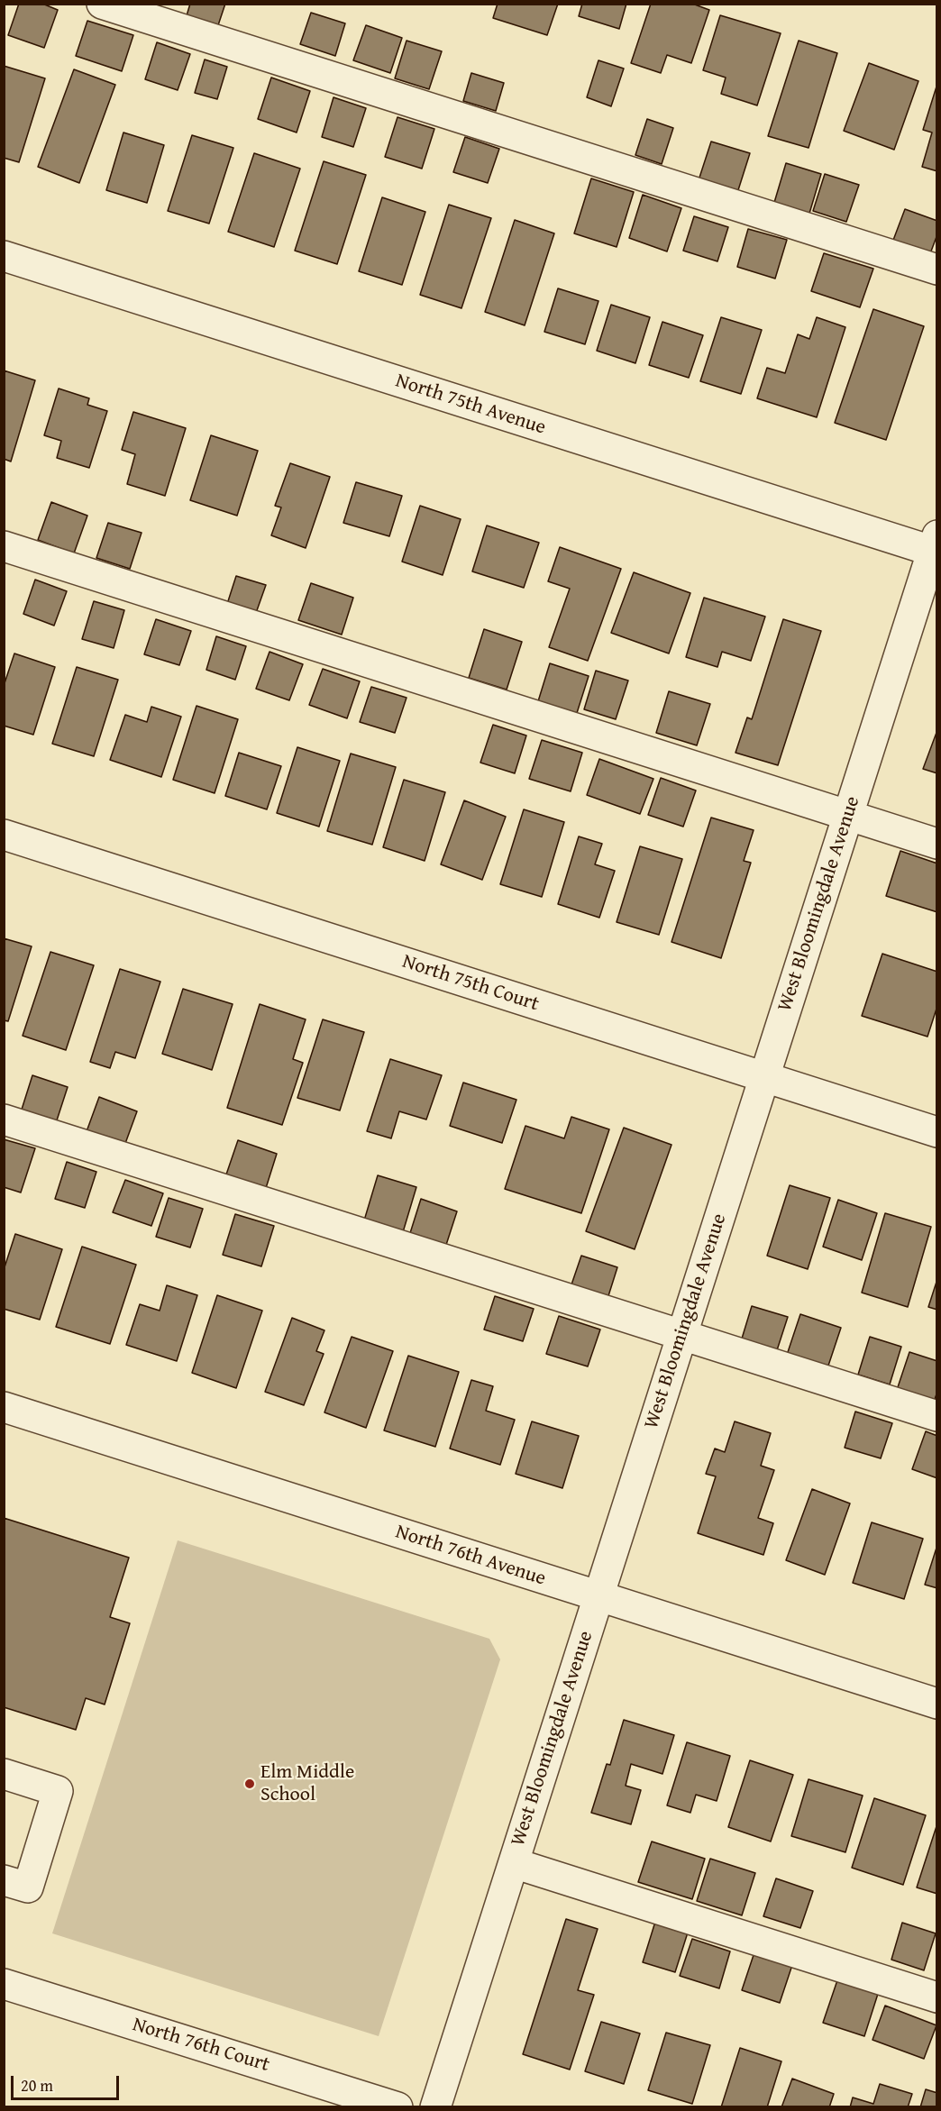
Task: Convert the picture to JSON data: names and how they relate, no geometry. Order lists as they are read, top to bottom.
{
  "streets": {
    "street": [
      "North 75th Avenue",
      "West Bloomingdale Avenue",
      "North 75th Court",
      "North 76th Avenue",
      "North 76th Court"
    ]
  },
  "crossings": [
    ["North 75th Avenue", "West Bloomingdale Avenue"],
    ["West Bloomingdale Avenue", "North 75th Court"],
    ["West Bloomingdale Avenue", "North 76th Avenue"]
  ],
  "places": ["Elm Middle School"],
  "scale_bar": "20 m"
}
